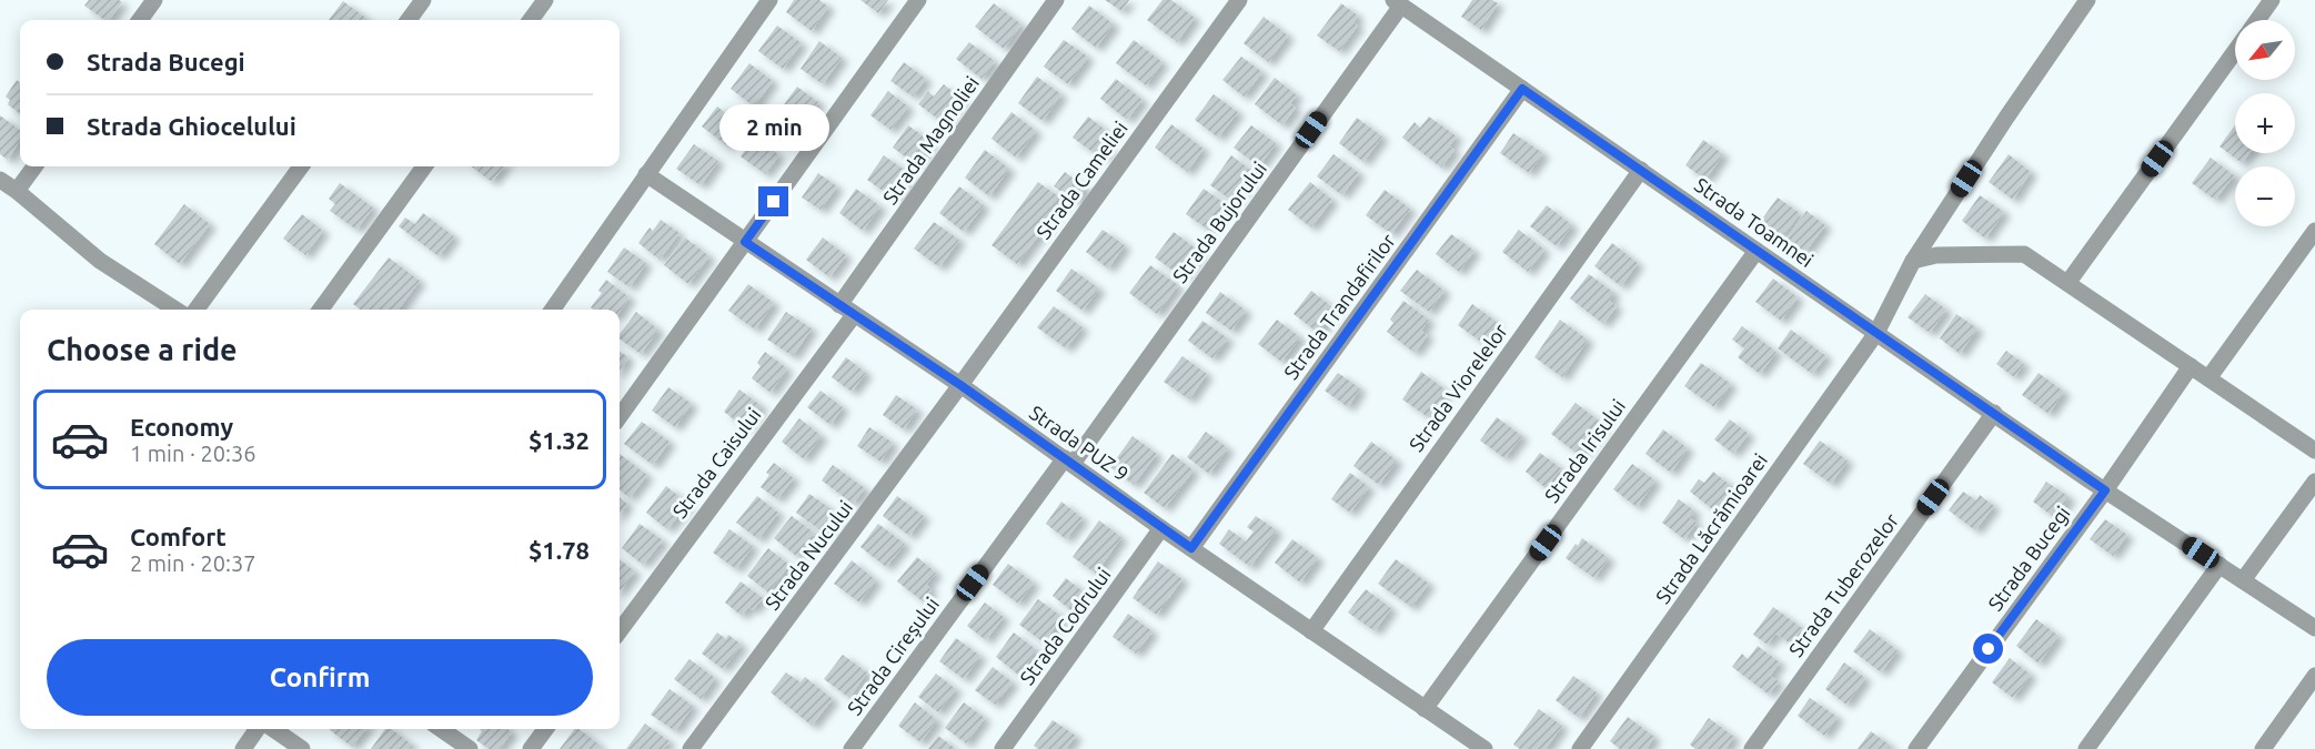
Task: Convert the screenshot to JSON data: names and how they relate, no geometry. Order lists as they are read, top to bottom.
{
  "streets": {
    "street": [
      "Strada Magnoliei",
      "Strada Cameliei",
      "Strada Bujorului",
      "Strada Toamnei",
      "Strada Trandafirilor",
      "Strada Viorelelor",
      "Strada PUZ 9",
      "Strada Irisului",
      "Strada Caisului",
      "Strada Lăcrămioarei",
      "Strada Nucului",
      "Strada Bucegi",
      "Strada Tuberozelor",
      "Strada Codrului",
      "Strada Cireșului"
    ]
  },
  "crossings": [
    ["Strada Magnoliei", "Strada PUZ 9"],
    ["Strada Magnoliei", "Strada Caisului"],
    ["Strada Cameliei", "Strada PUZ 9"],
    ["Strada Cameliei", "Strada Nucului"],
    ["Strada Bujorului", "Strada Toamnei"],
    ["Strada Bujorului", "Strada PUZ 9"],
    ["Strada Bujorului", "Strada Cireșului"],
    ["Strada Toamnei", "Strada Trandafirilor"],
    ["Strada Toamnei", "Strada Viorelelor"],
    ["Strada Toamnei", "Strada Irisului"],
    ["Strada Toamnei", "Strada Lăcrămioarei"],
    ["Strada Toamnei", "Strada Bucegi"],
    ["Strada Toamnei", "Strada Tuberozelor"],
    ["Strada Trandafirilor", "Strada PUZ 9"],
    ["Strada Viorelelor", "Strada PUZ 9"],
    ["Strada PUZ 9", "Strada Irisului"],
    ["Strada PUZ 9", "Strada Caisului"],
    ["Strada PUZ 9", "Strada Nucului"],
    ["Strada PUZ 9", "Strada Codrului"],
    ["Strada PUZ 9", "Strada Cireșului"]
  ],
  "north": "bottom left",
  "page": {
    "map_buttons": ["+", "−"],
    "banner": ["Strada Bucegi", "Strada Ghiocelului"],
    "bubble": "2 min",
    "heading": "Choose a ride",
    "list": [
      {
        "name": "Economy",
        "note": "1 min · 20:36",
        "value": "$1.32"
      },
      {
        "name": "Comfort",
        "note": "2 min · 20:37",
        "value": "$1.78"
      }
    ],
    "buttons": "Confirm"
  }
}
